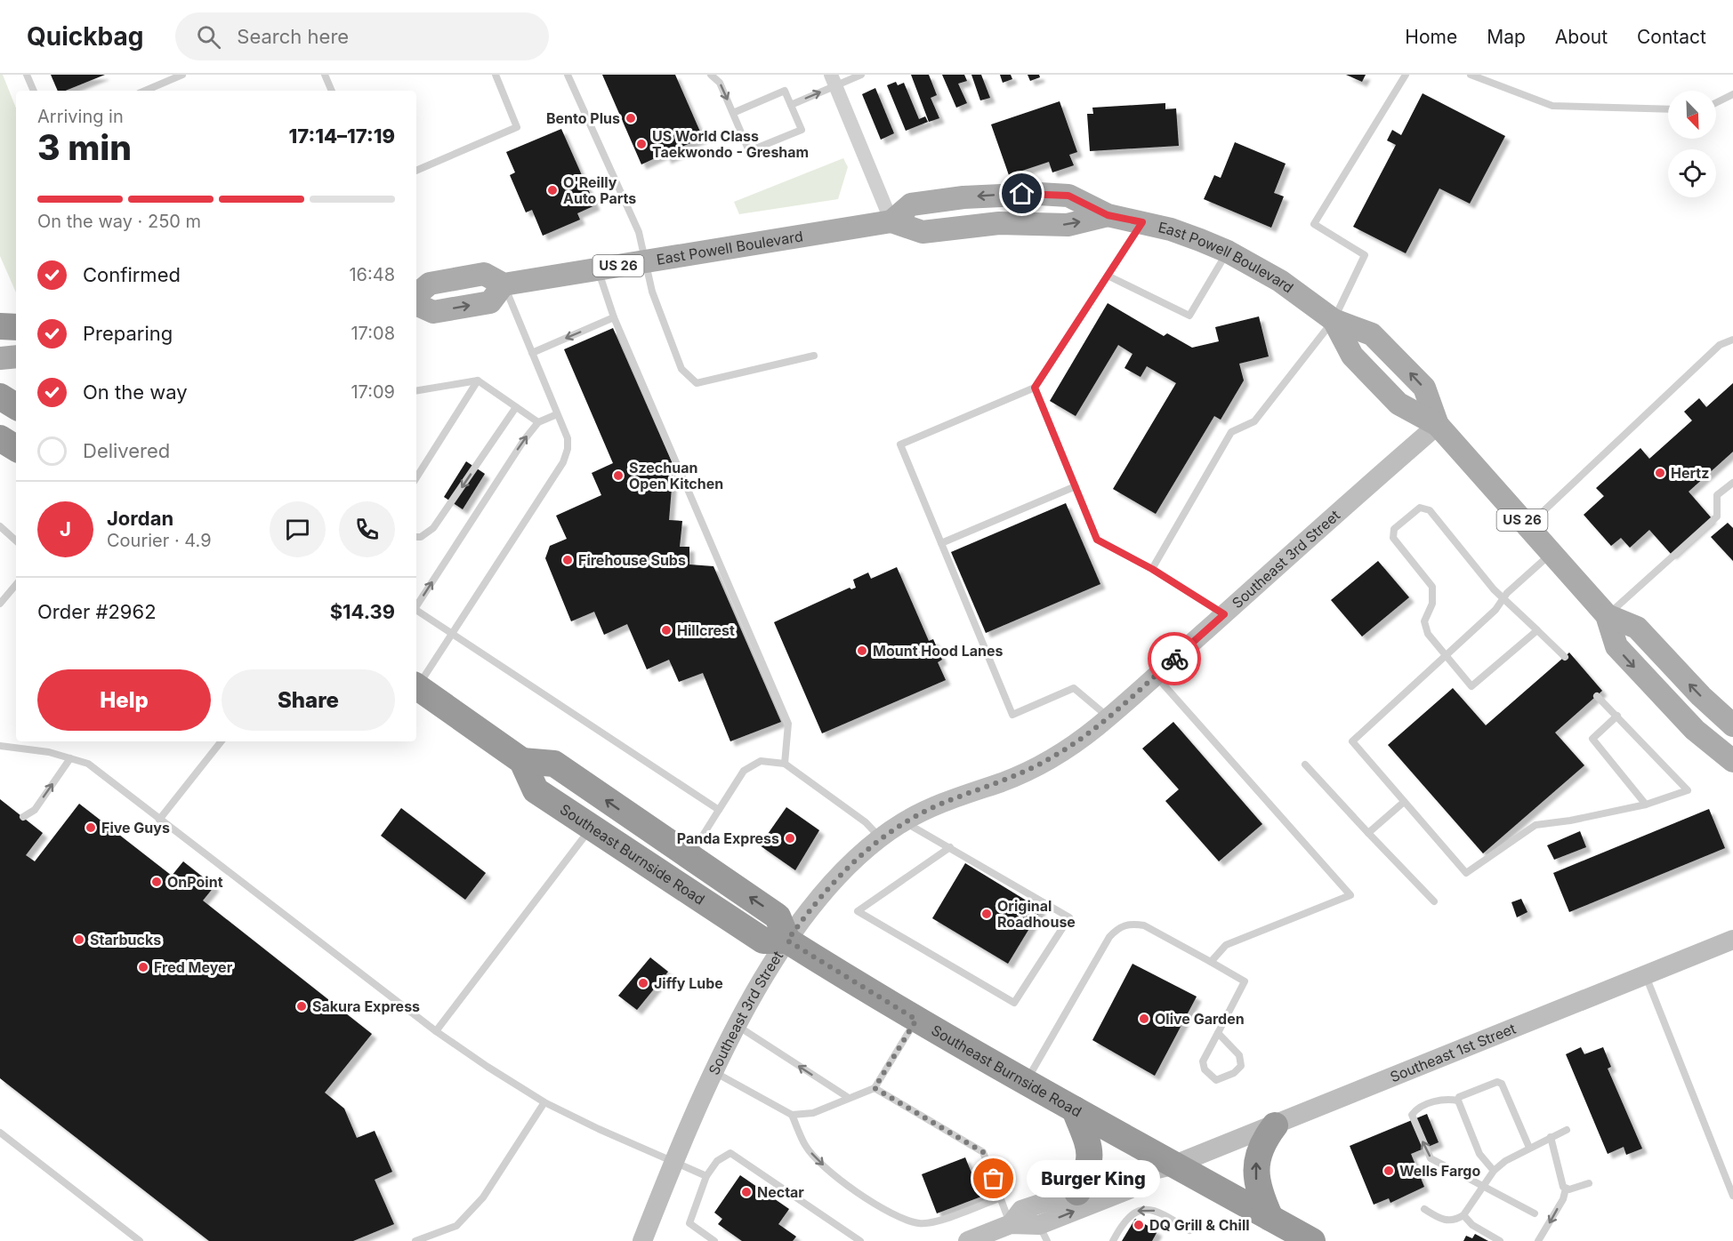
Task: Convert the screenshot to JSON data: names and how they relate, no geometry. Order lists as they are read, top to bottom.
{
  "streets": {
    "highway": ["Southeast Burnside Road"],
    "main road": ["East Powell Boulevard", "US 26"],
    "street": ["Southeast 3rd Street", "Southeast 1st Street"]
  },
  "crossings": [
    ["East Powell Boulevard", "Southeast 3rd Street"],
    ["Southeast 3rd Street", "Southeast Burnside Road"],
    ["Southeast Burnside Road", "Southeast 1st Street"]
  ],
  "places": [
    "Bento Plus",
    "US World Class Taekwondo - Gresham",
    "O'Reilly Auto Parts",
    "Hertz",
    "Szechuan Open Kitchen",
    "Firehouse Subs",
    "Hillcrest",
    "Mount Hood Lanes",
    "Five Guys",
    "Panda Express",
    "OnPoint",
    "Original Roadhouse",
    "Starbucks",
    "Fred Meyer",
    "Jiffy Lube",
    "Sakura Express",
    "Olive Garden",
    "Wells Fargo",
    "Burger King",
    "Nectar",
    "DQ Grill & Chill"
  ],
  "north": "bottom right",
  "page": {
    "header": "Quickbag",
    "search": "Search here",
    "nav": [
      "Home",
      "Map",
      "About",
      "Contact"
    ],
    "heading": ["3 min", "Arriving in", "17:14–17:19"],
    "panel": [
      "Jordan",
      "Courier · 4.9",
      "Order #2962",
      "$14.39"
    ],
    "bar": "On the way · 250 m",
    "list": [
      ["Confirmed", "16:48"],
      ["Preparing", "17:08"],
      ["On the way", "17:09"],
      "Delivered"
    ],
    "round": "J",
    "buttons": ["Help", "Share"],
    "bubble": "Burger King"
  }
}
